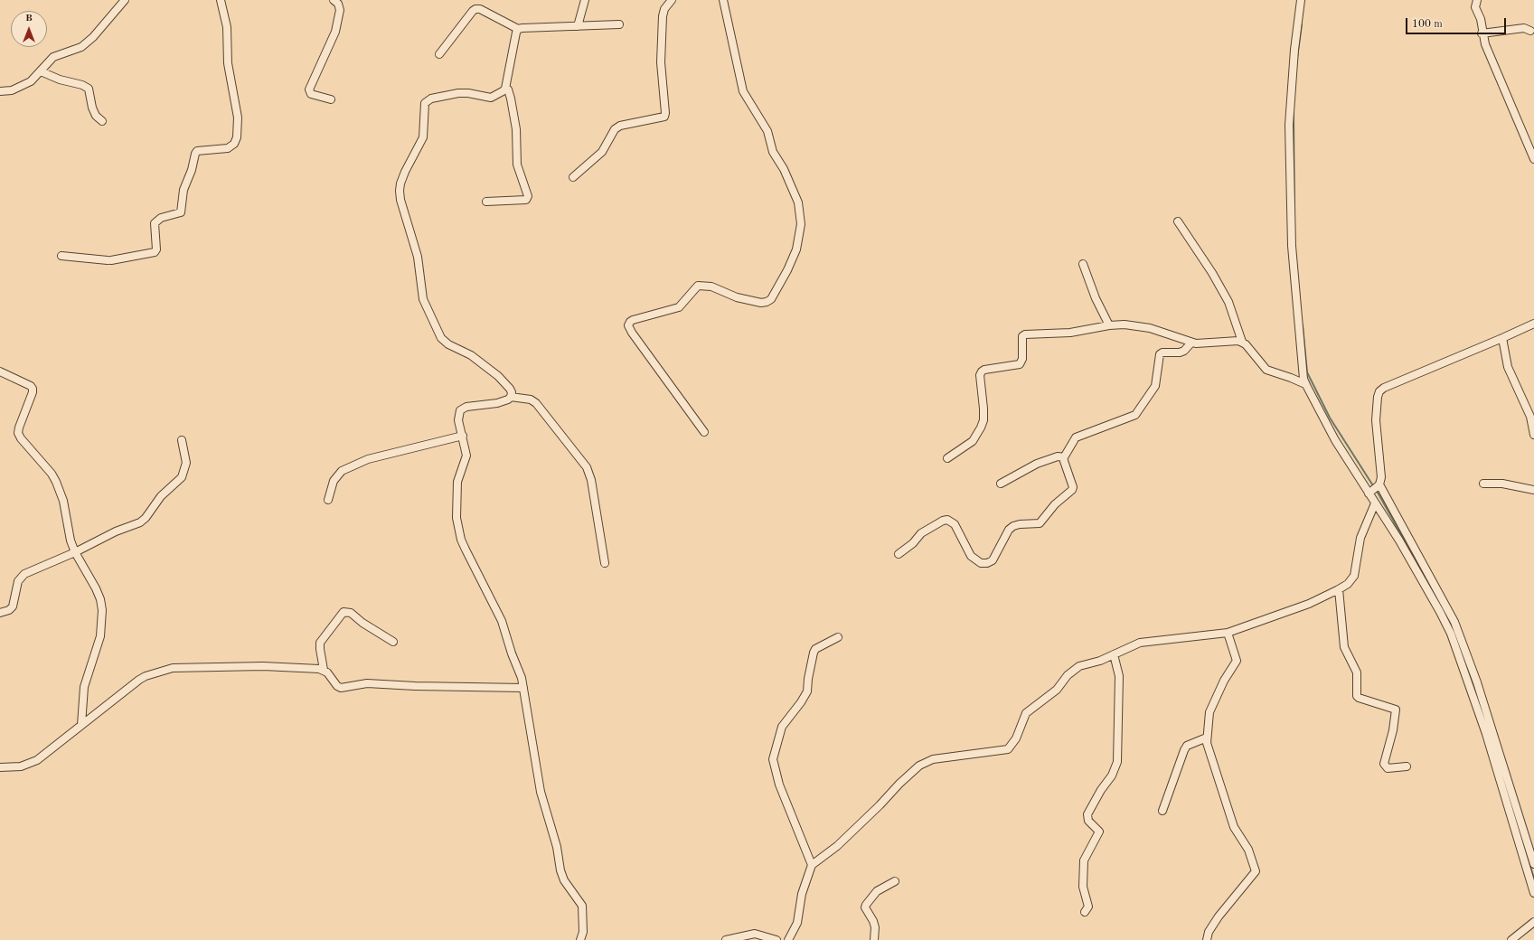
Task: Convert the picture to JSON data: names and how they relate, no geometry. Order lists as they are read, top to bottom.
{
  "scale_bar": "100 m",
  "north": "top"
}
